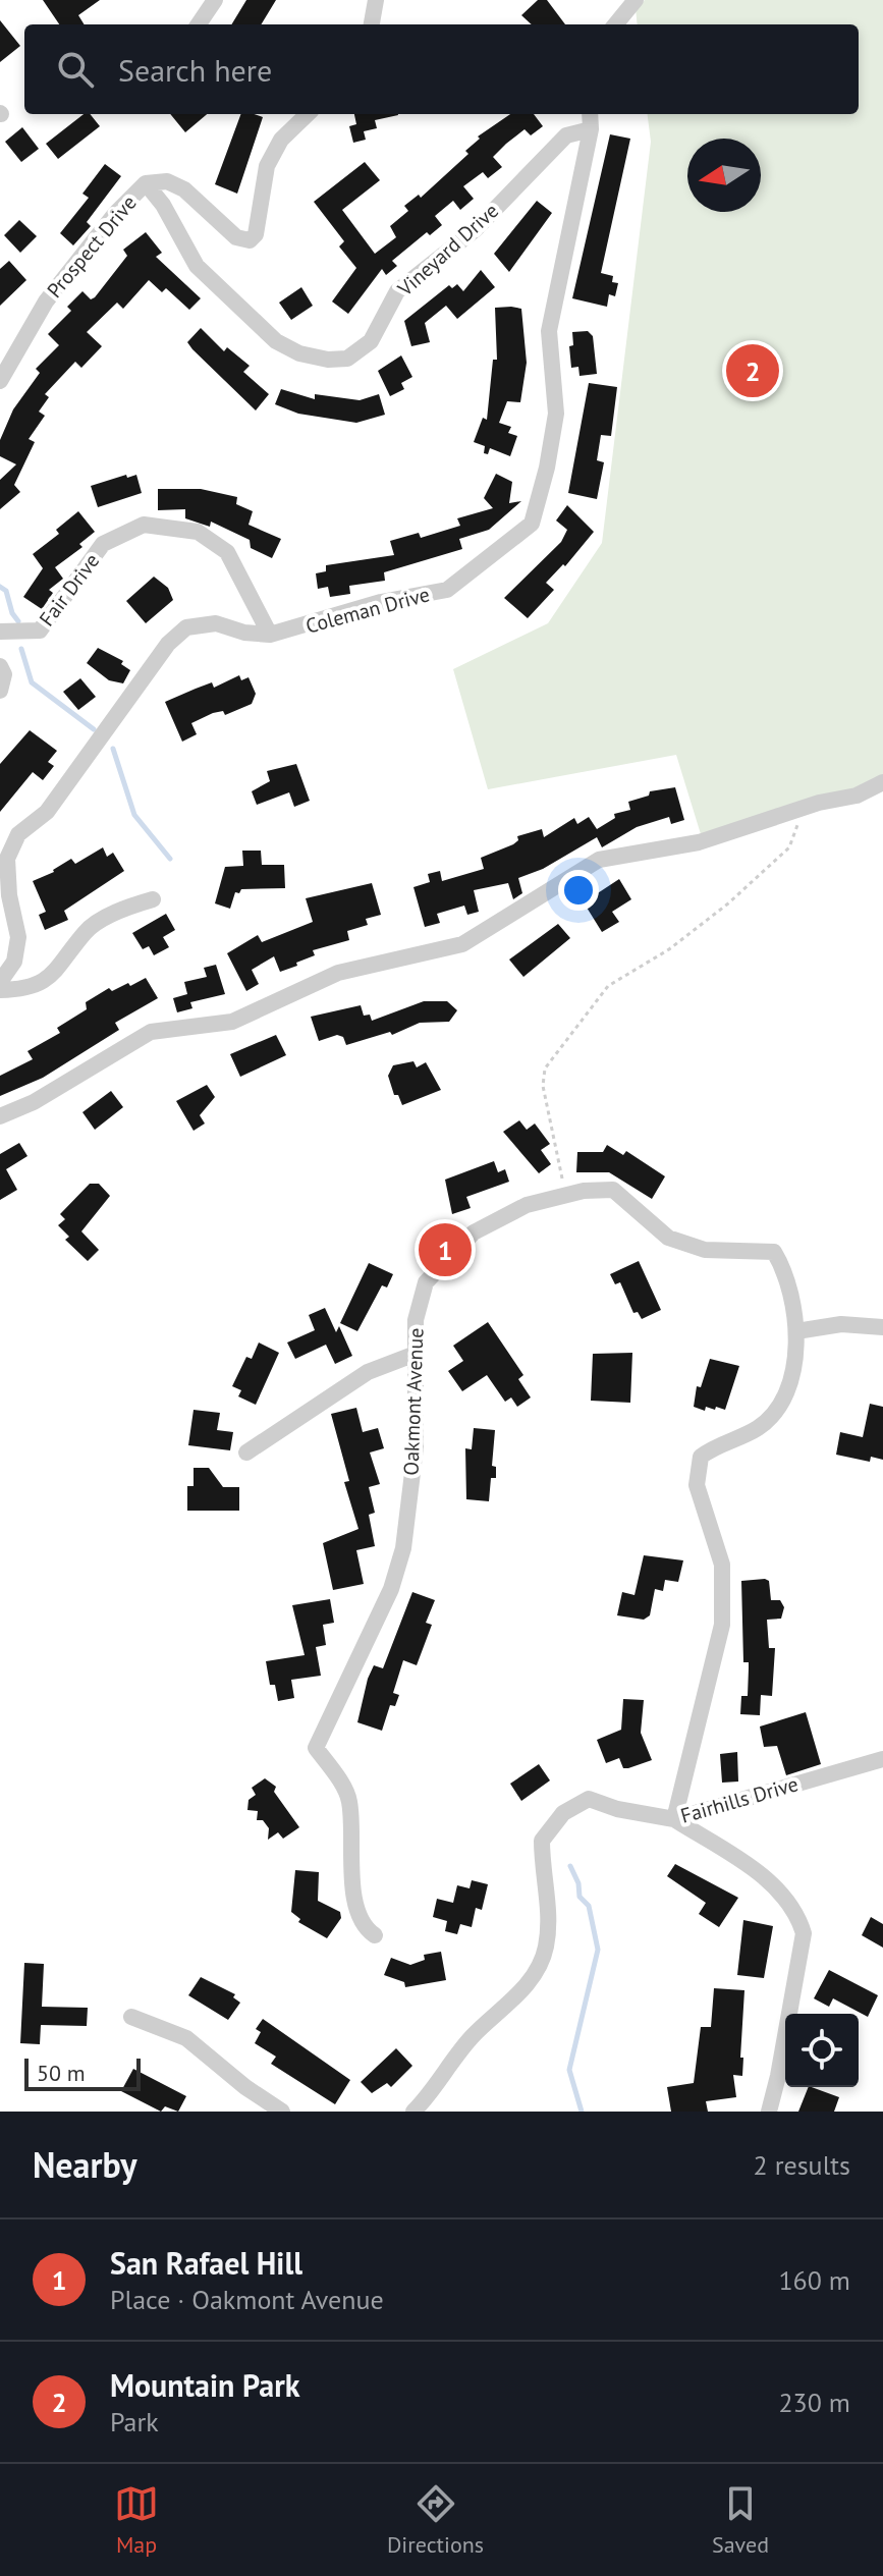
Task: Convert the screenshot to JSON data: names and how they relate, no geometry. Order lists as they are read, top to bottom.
{
  "streets": {
    "street": [
      "Prospect Drive",
      "Vineyard Drive",
      "Fair Drive",
      "Coleman Drive",
      "Oakmont Avenue",
      "Fairhills Drive"
    ]
  },
  "crossings": [
    ["Prospect Drive", "Vineyard Drive"],
    ["Vineyard Drive", "Coleman Drive"],
    ["Fair Drive", "Coleman Drive"],
    ["Oakmont Avenue", "Fairhills Drive"]
  ],
  "scale_bar": "50 m",
  "north": "left",
  "page": {
    "search": "Search here",
    "pins": ["2", "1"],
    "scale": "50 m",
    "heading": ["Nearby", "2 results"],
    "list": [
      {
        "mark": "1",
        "name": "San Rafael Hill",
        "note": "Place · Oakmont Avenue",
        "value": "160 m"
      },
      {
        "mark": "2",
        "name": "Mountain Park",
        "note": "Park",
        "value": "230 m"
      }
    ],
    "nav": ["Map", "Directions", "Saved"]
  }
}
